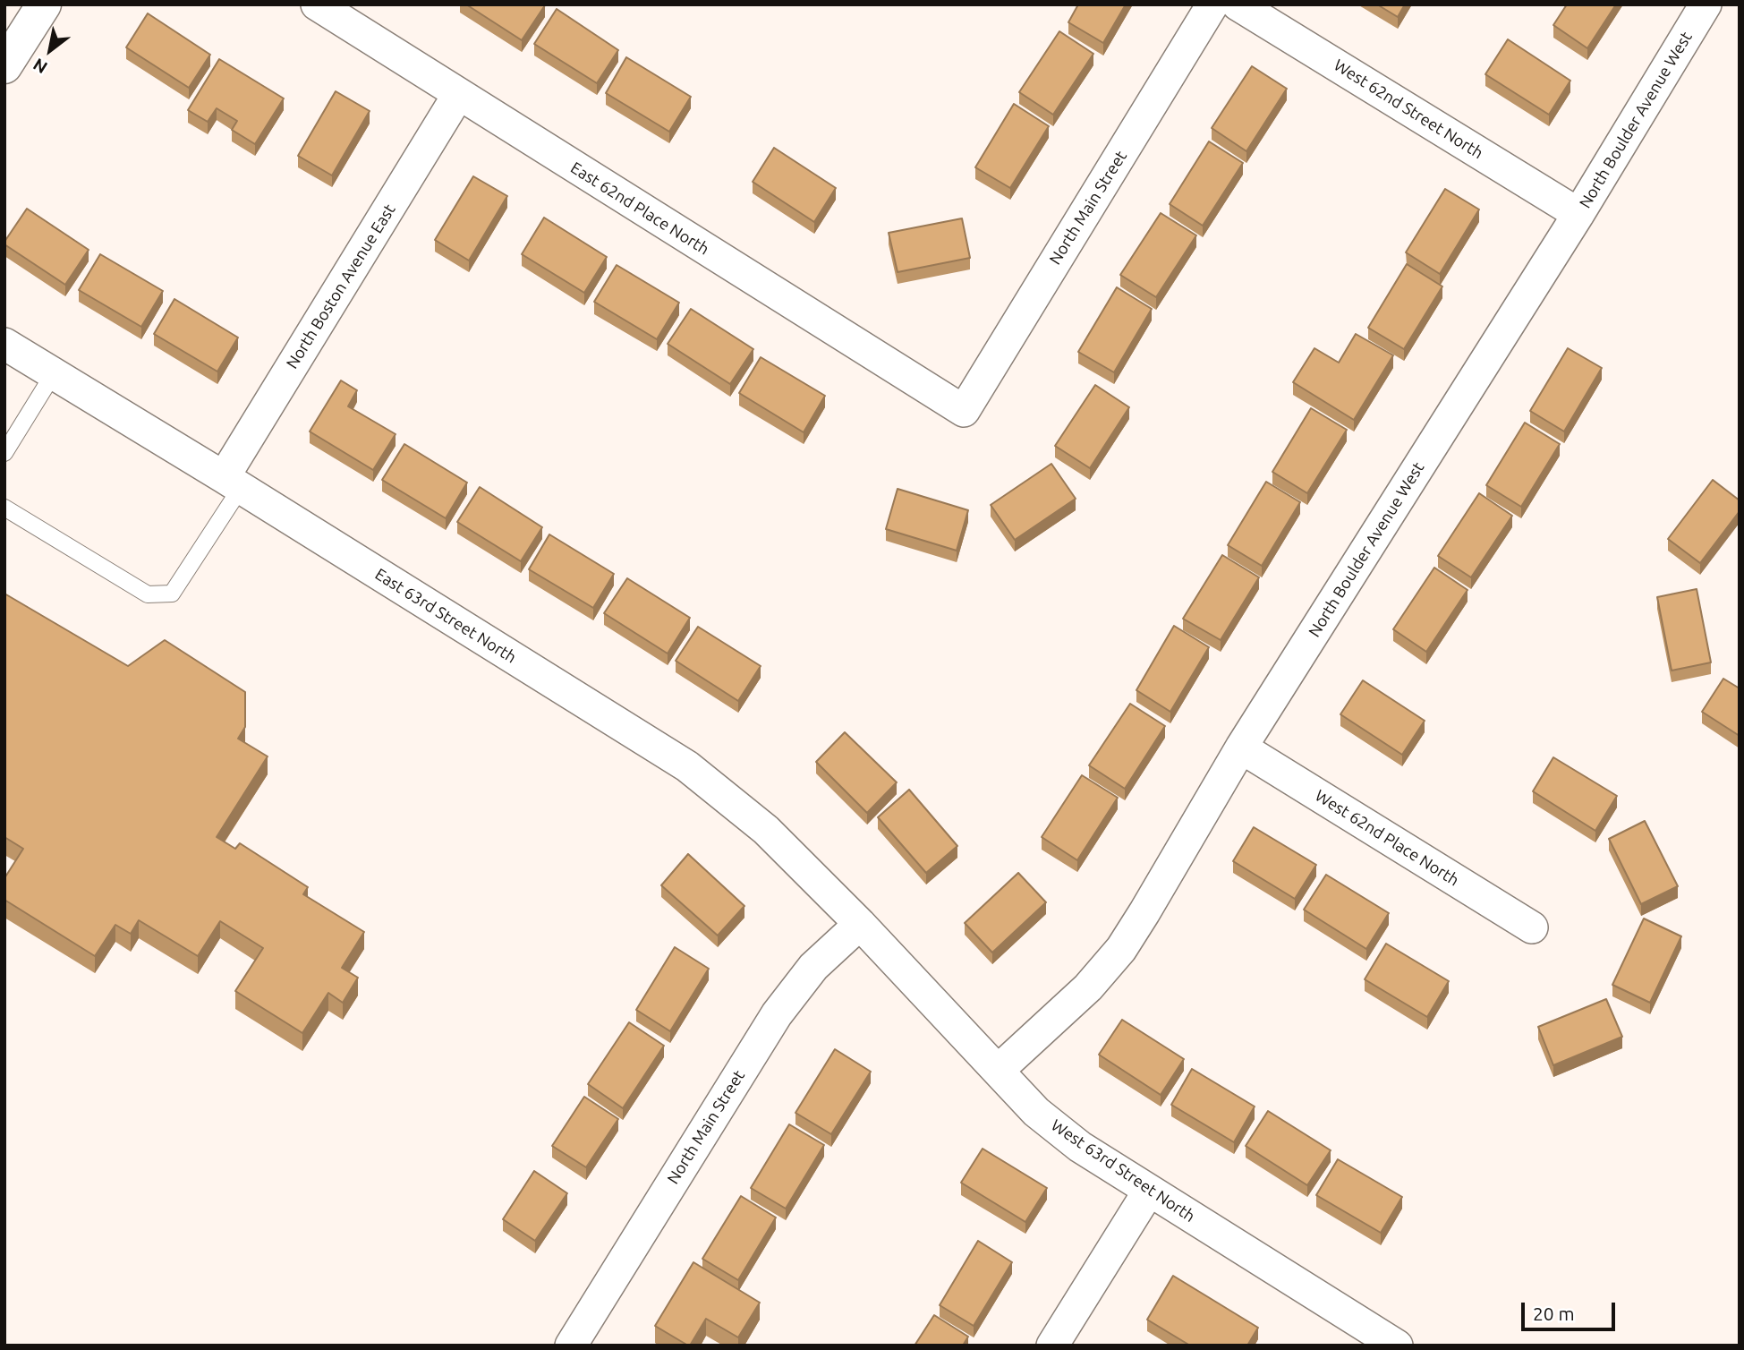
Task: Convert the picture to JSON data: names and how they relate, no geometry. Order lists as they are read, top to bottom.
{
  "streets": {
    "street": [
      "West 62nd Street North",
      "North Boulder Avenue West",
      "North Main Street",
      "East 62nd Place North",
      "North Boston Avenue East",
      "East 63rd Street North",
      "West 62nd Place North",
      "West 63rd Street North"
    ]
  },
  "crossings": [
    ["West 62nd Street North", "North Boulder Avenue West"],
    ["North Boulder Avenue West", "West 62nd Place North"],
    ["North Boulder Avenue West", "West 63rd Street North"],
    ["North Main Street", "East 62nd Place North"],
    ["North Main Street", "East 63rd Street North"],
    ["North Main Street", "West 63rd Street North"],
    ["East 62nd Place North", "North Boston Avenue East"],
    ["North Boston Avenue East", "East 63rd Street North"],
    ["East 63rd Street North", "West 63rd Street North"]
  ],
  "scale_bar": "20 m",
  "north": "bottom left"
}
